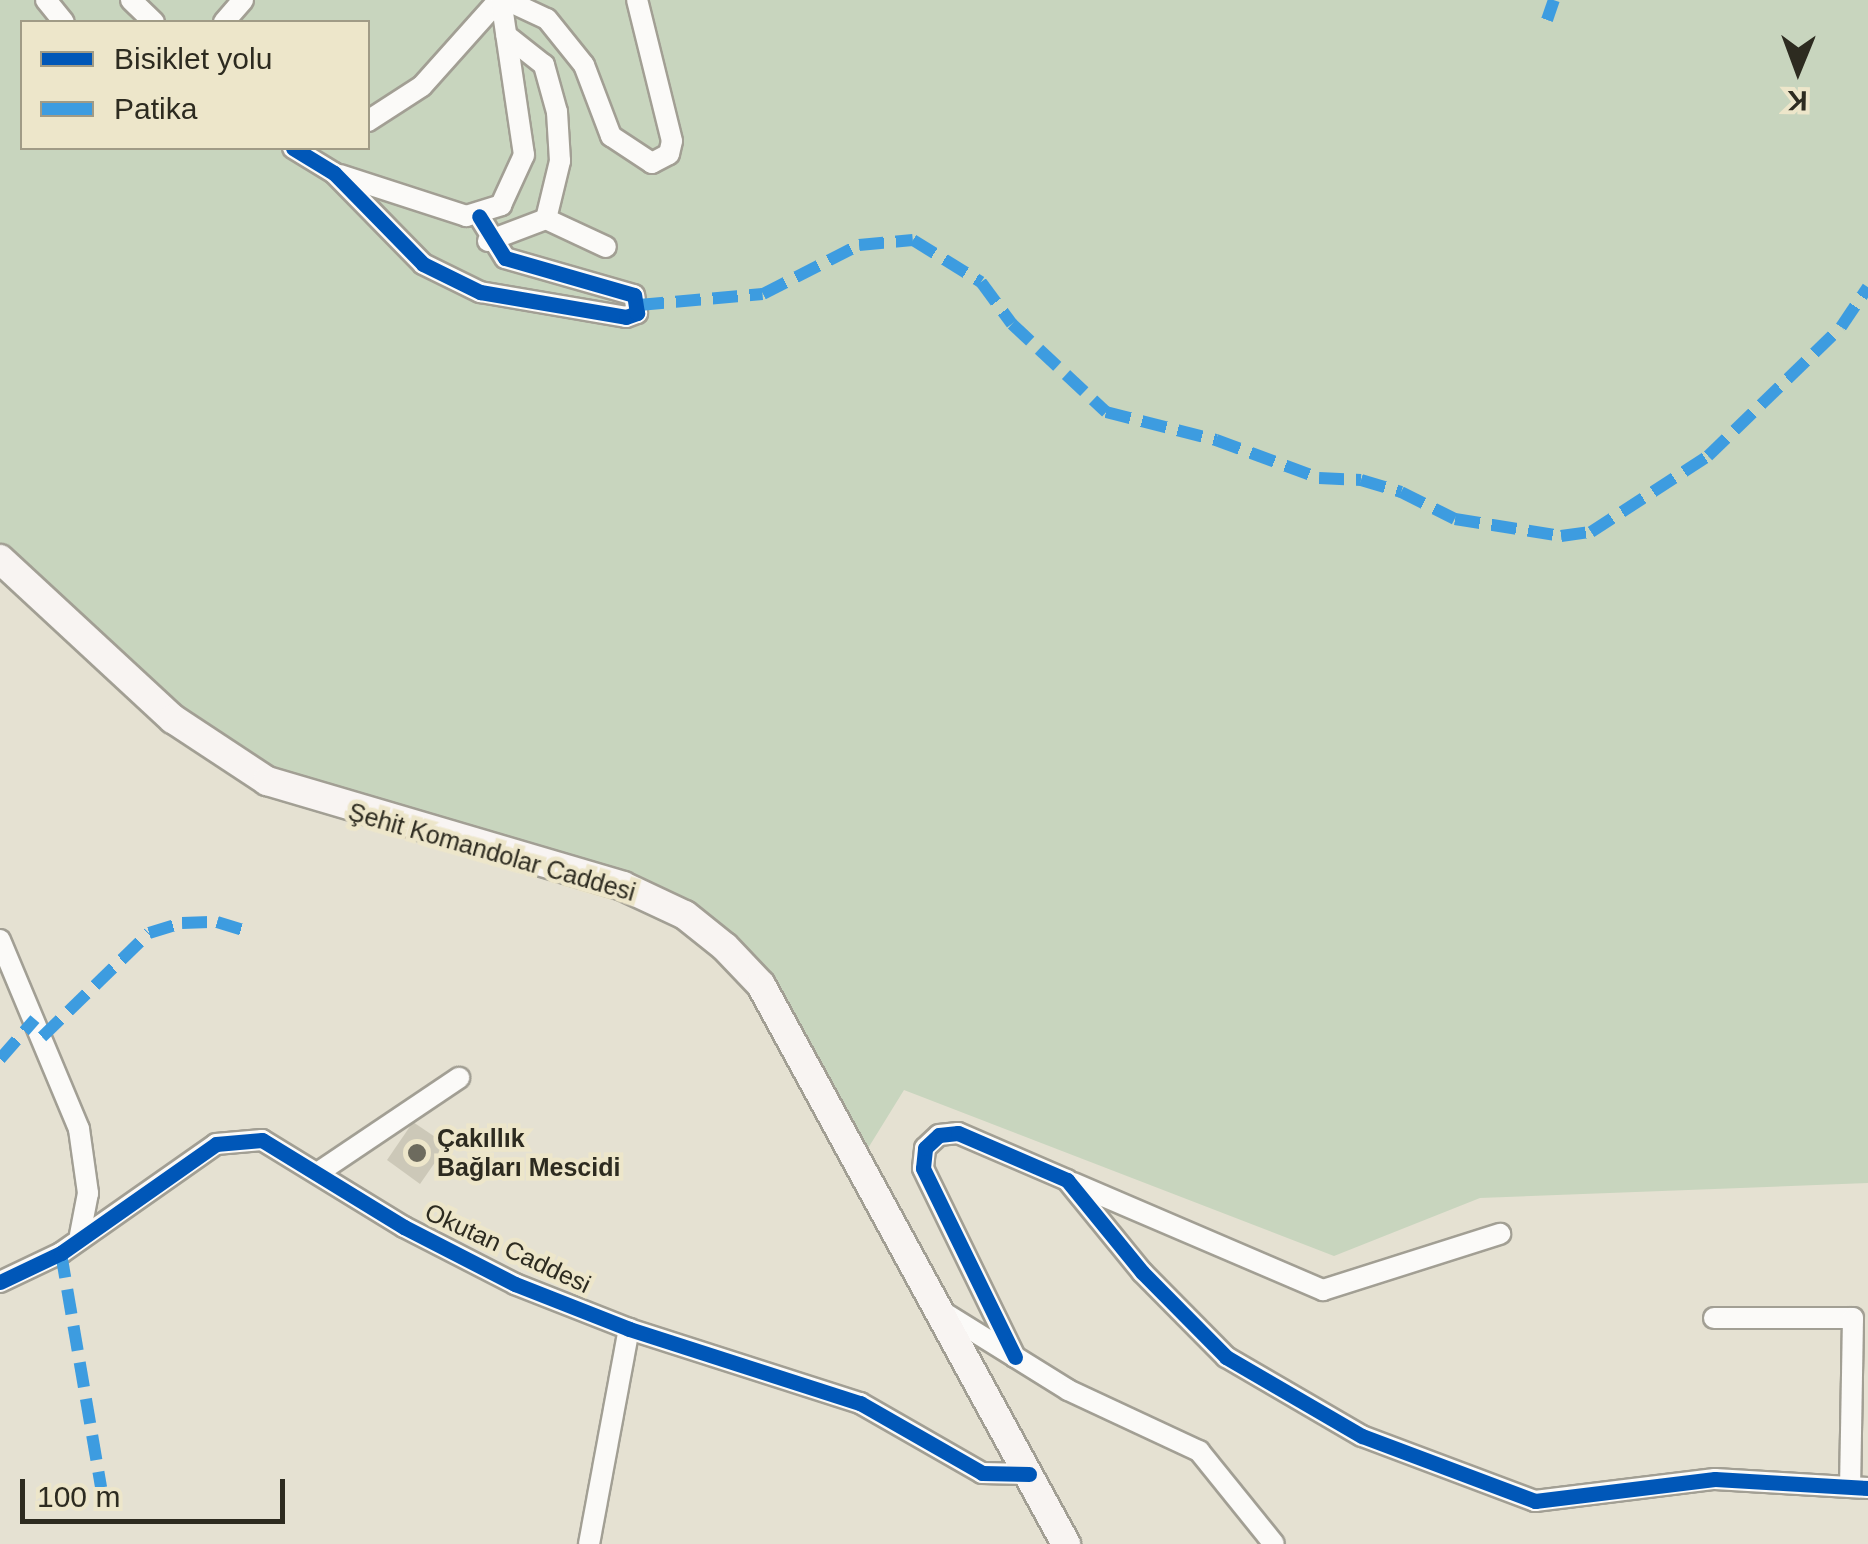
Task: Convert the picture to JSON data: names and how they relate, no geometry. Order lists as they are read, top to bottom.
{
  "streets": {
    "main road": ["Şehit Komandolar Caddesi"],
    "street": ["Okutan Caddesi"]
  },
  "crossings": [
    ["Şehit Komandolar Caddesi", "Okutan Caddesi"]
  ],
  "places": ["Çakıllık Bağları Mescidi"],
  "legend": ["Bisiklet yolu", "Patika"],
  "scale_bar": "100 m",
  "north": "bottom"
}
